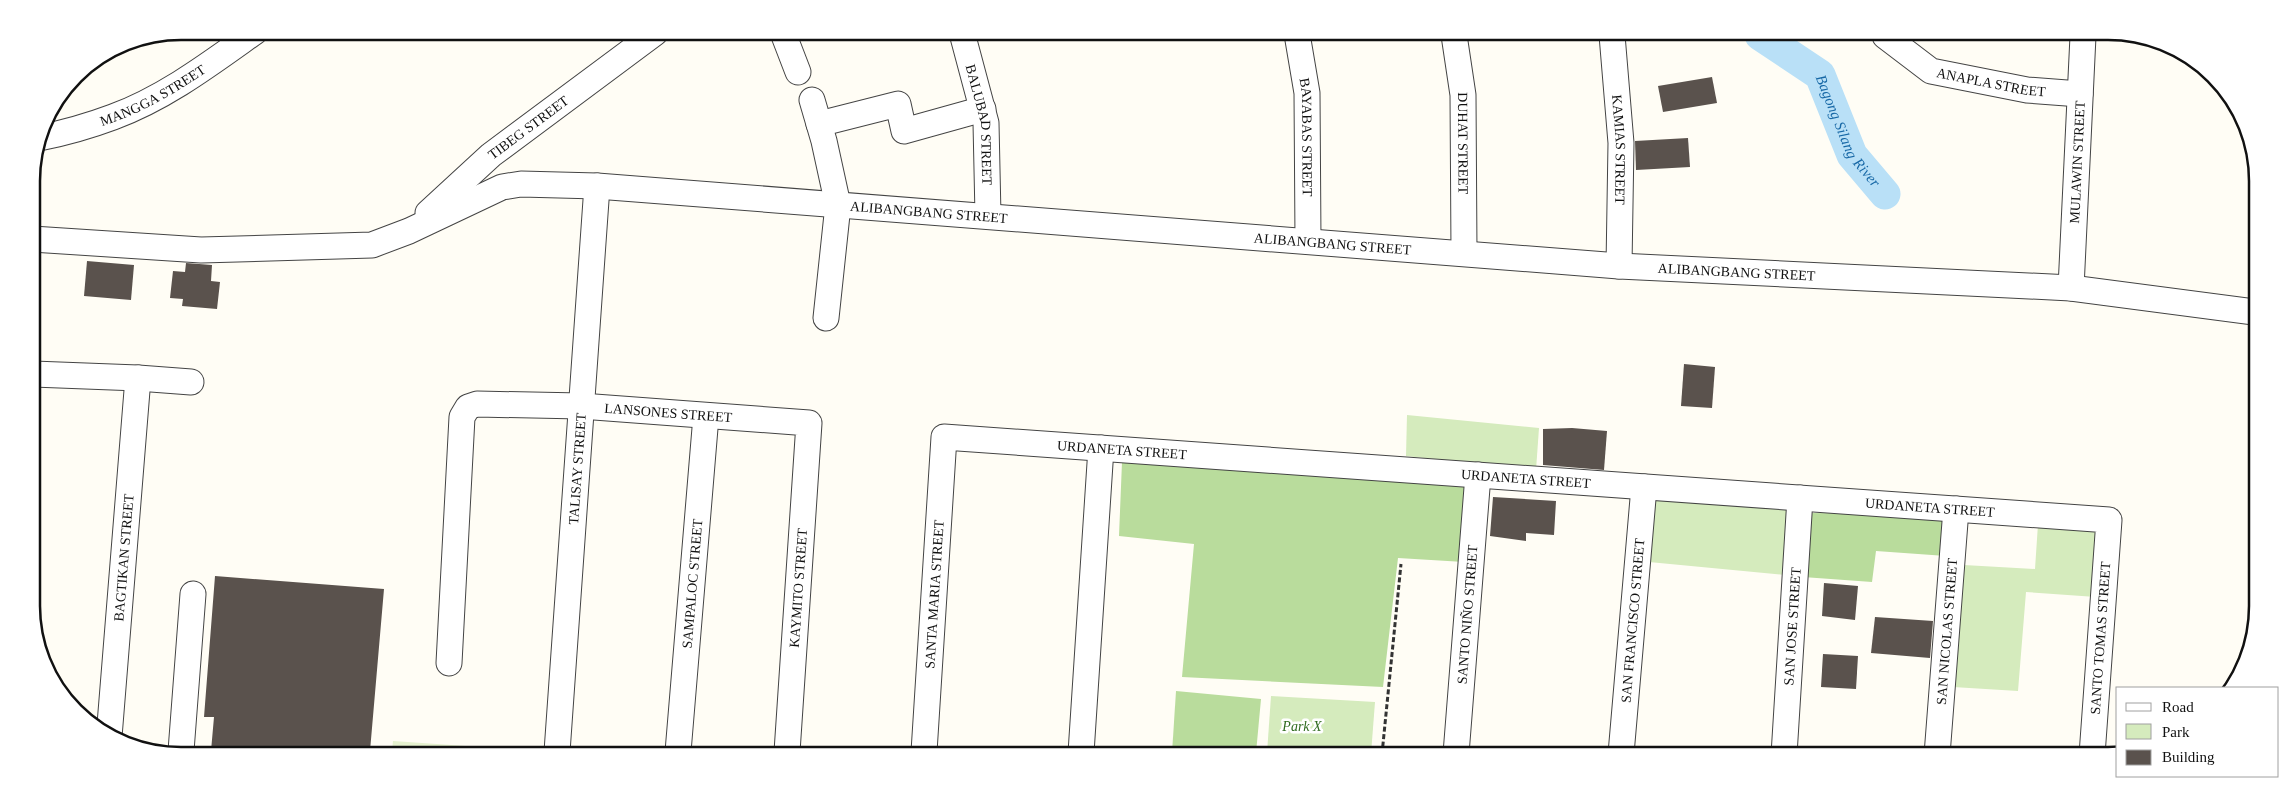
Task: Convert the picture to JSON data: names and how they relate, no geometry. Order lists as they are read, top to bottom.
{
  "streets": {
    "street": [
      "ANAPLA STREET",
      "MANGGA STREET",
      "BALUBAD STREET",
      "TIBEG STREET",
      "BAYABAS STREET",
      "DUHAT STREET",
      "KAMIAS STREET",
      "MULAWIN STREET",
      "ALIBANGBANG STREET",
      "LANSONES STREET",
      "URDANETA STREET",
      "TALISAY STREET",
      "BAGTIKAN STREET",
      "SAMPALOC STREET",
      "KAYMITO STREET",
      "SANTA MARIA STREET",
      "SANTO NIÑO STREET",
      "SAN FRANCISCO STREET",
      "SAN JOSE STREET",
      "SAN NICOLAS STREET",
      "SANTO TOMAS STREET"
    ]
  },
  "crossings": [
    ["ANAPLA STREET", "MULAWIN STREET"],
    ["BALUBAD STREET", "ALIBANGBANG STREET"],
    ["TIBEG STREET", "ALIBANGBANG STREET"],
    ["BAYABAS STREET", "ALIBANGBANG STREET"],
    ["DUHAT STREET", "ALIBANGBANG STREET"],
    ["KAMIAS STREET", "ALIBANGBANG STREET"],
    ["MULAWIN STREET", "ALIBANGBANG STREET"],
    ["ALIBANGBANG STREET", "TALISAY STREET"],
    ["LANSONES STREET", "TALISAY STREET"],
    ["LANSONES STREET", "SAMPALOC STREET"],
    ["LANSONES STREET", "KAYMITO STREET"],
    ["URDANETA STREET", "SANTA MARIA STREET"],
    ["URDANETA STREET", "SANTO NIÑO STREET"],
    ["URDANETA STREET", "SAN FRANCISCO STREET"],
    ["URDANETA STREET", "SAN JOSE STREET"],
    ["URDANETA STREET", "SAN NICOLAS STREET"],
    ["URDANETA STREET", "SANTO TOMAS STREET"]
  ],
  "water": ["Bagong Silang River"],
  "parks": ["Park X"],
  "legend": ["Road", "Park", "Building"]
}
